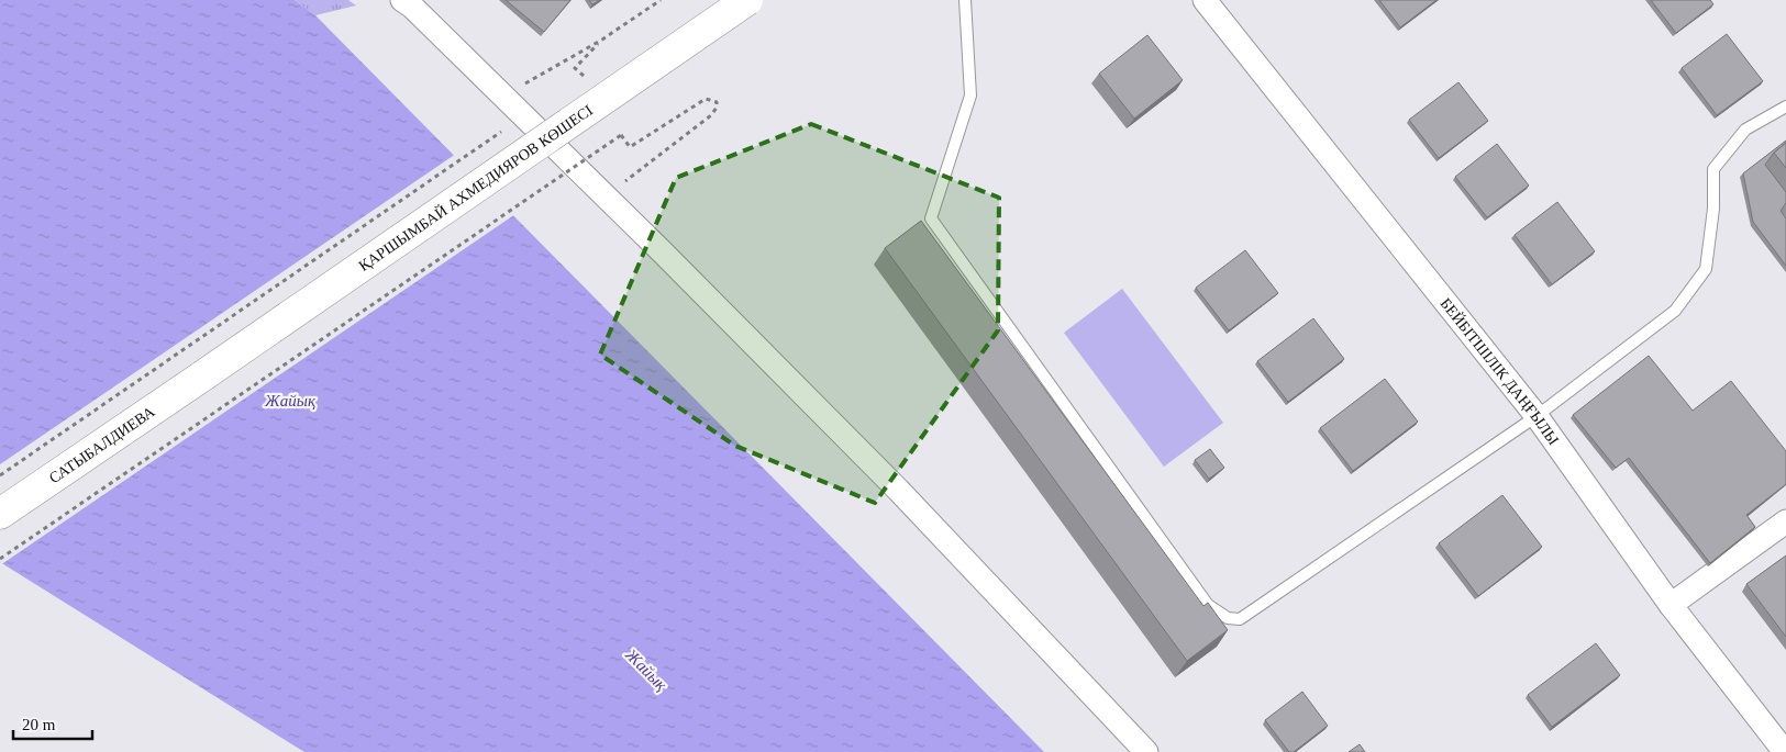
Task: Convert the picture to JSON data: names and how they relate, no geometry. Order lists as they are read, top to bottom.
{
  "streets": {
    "main road": ["ҚАРШЫМБАЙ АХМЕДИЯРОВ КӨШЕСІ", "САТЫБАЛДИЕВА"],
    "street": ["БЕЙБІТШІЛІК ДАҢҒЫЛЫ"]
  },
  "crossings": [
    ["ҚАРШЫМБАЙ АХМЕДИЯРОВ КӨШЕСІ", "САТЫБАЛДИЕВА"]
  ],
  "water": ["Жайық"],
  "scale_bar": "20 m"
}
